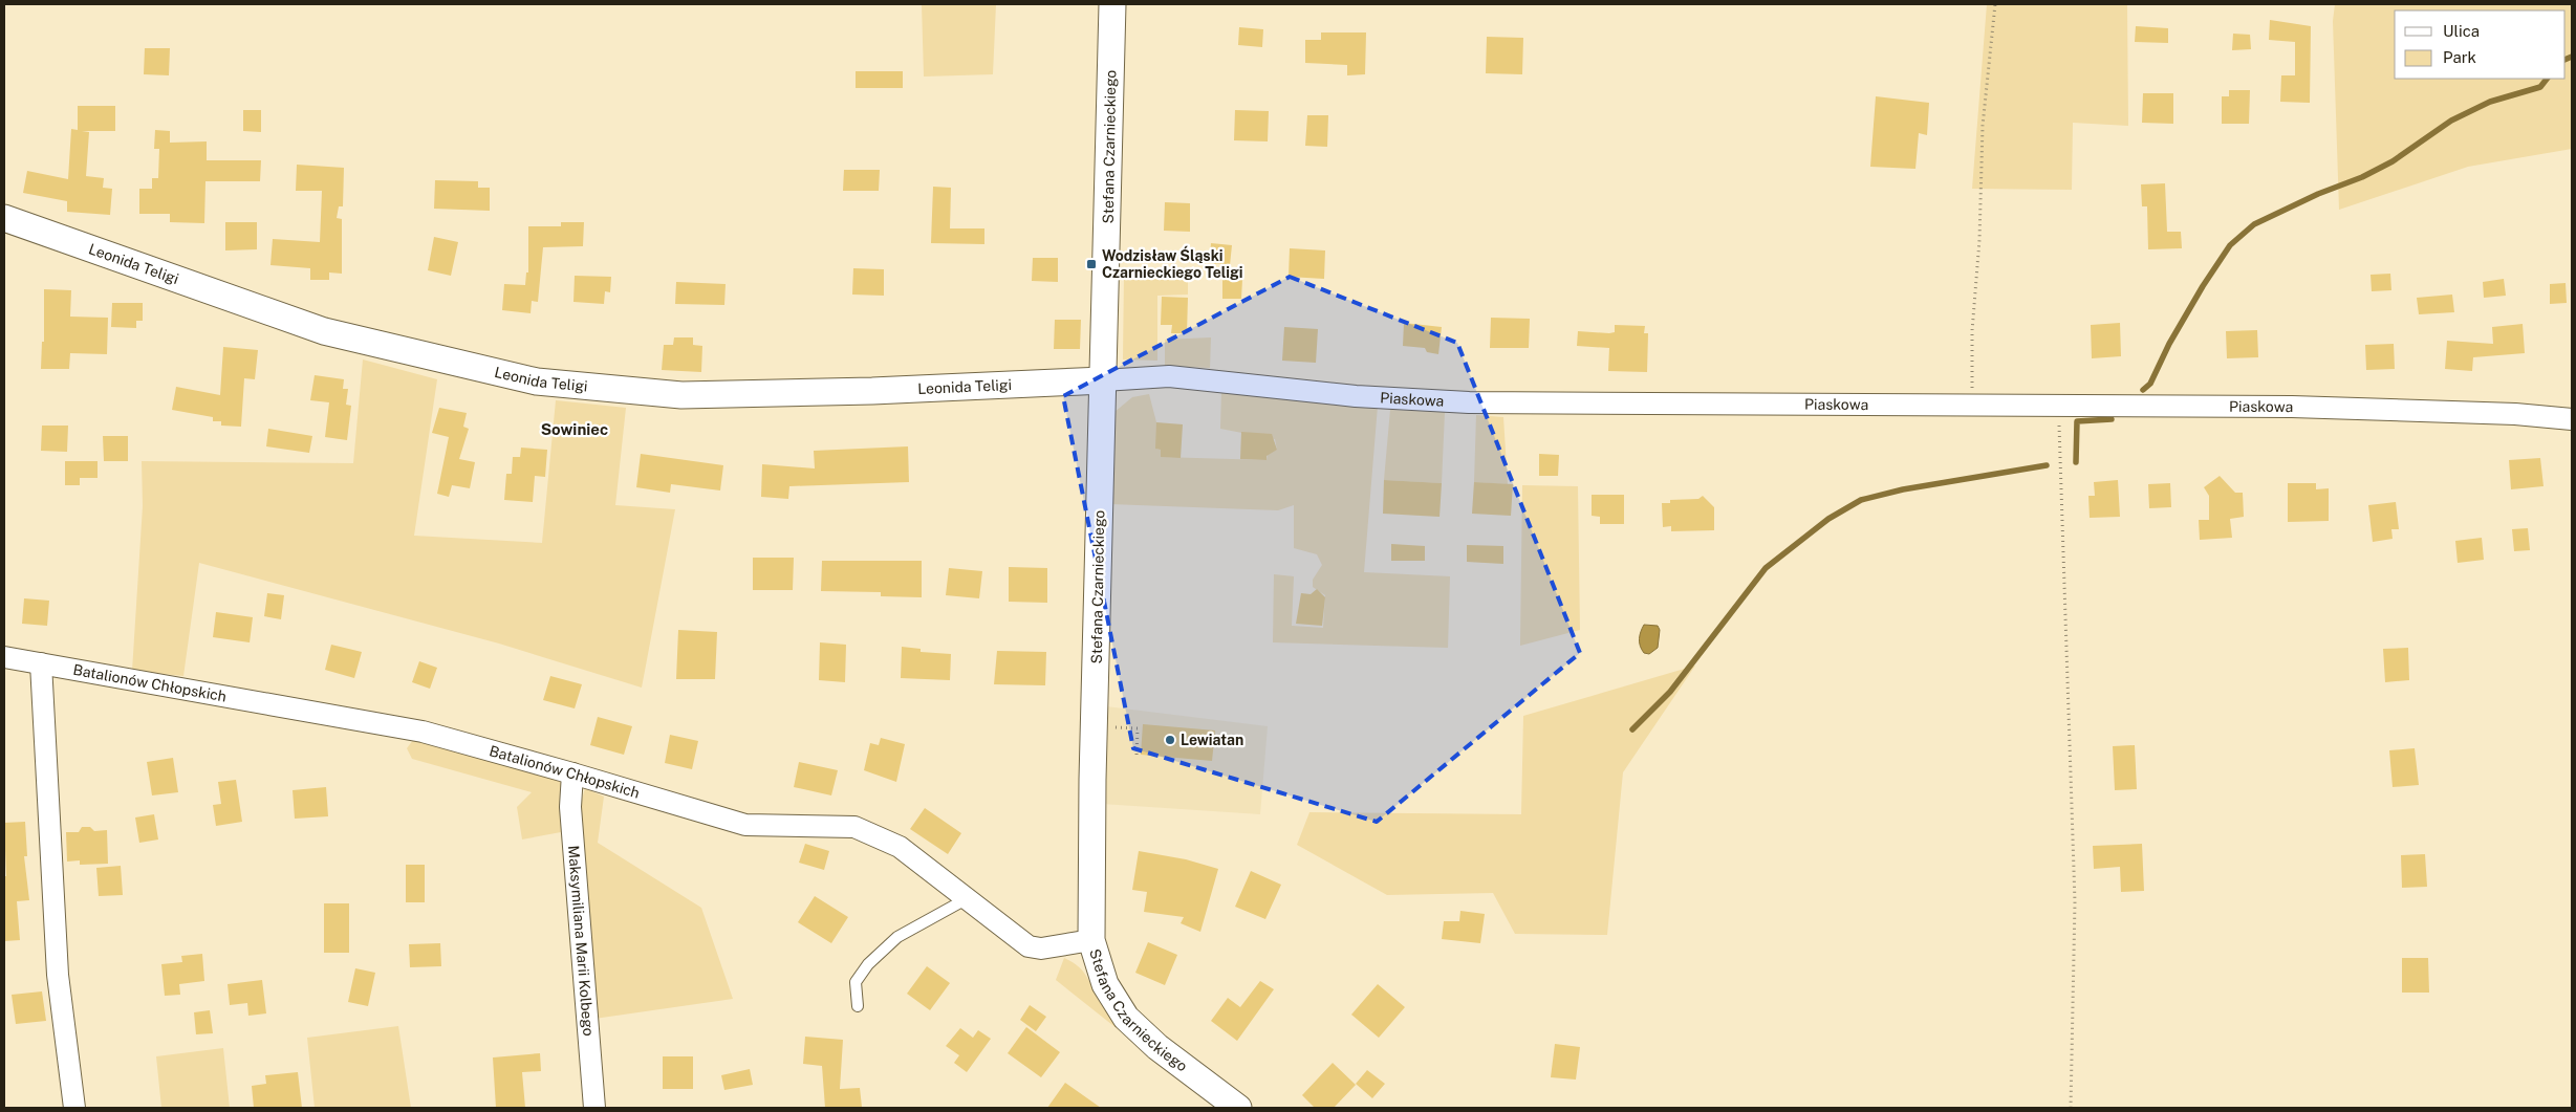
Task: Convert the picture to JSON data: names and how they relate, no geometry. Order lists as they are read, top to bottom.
{
  "streets": {
    "street": [
      "Stefana Czarnieckiego",
      "Leonida Teligi",
      "Piaskowa",
      "Batalionów Chłopskich",
      "Maksymiliana Marii Kolbego"
    ]
  },
  "crossings": [
    ["Stefana Czarnieckiego", "Leonida Teligi"],
    ["Stefana Czarnieckiego", "Piaskowa"],
    ["Stefana Czarnieckiego", "Batalionów Chłopskich"],
    ["Leonida Teligi", "Piaskowa"],
    ["Batalionów Chłopskich", "Maksymiliana Marii Kolbego"]
  ],
  "districts": ["Sowiniec"],
  "places": {
    "transit": ["Wodzisław Śląski Czarnieckiego Teligi"],
    "other": ["Lewiatan"]
  },
  "legend": ["Ulica", "Park"]
}
